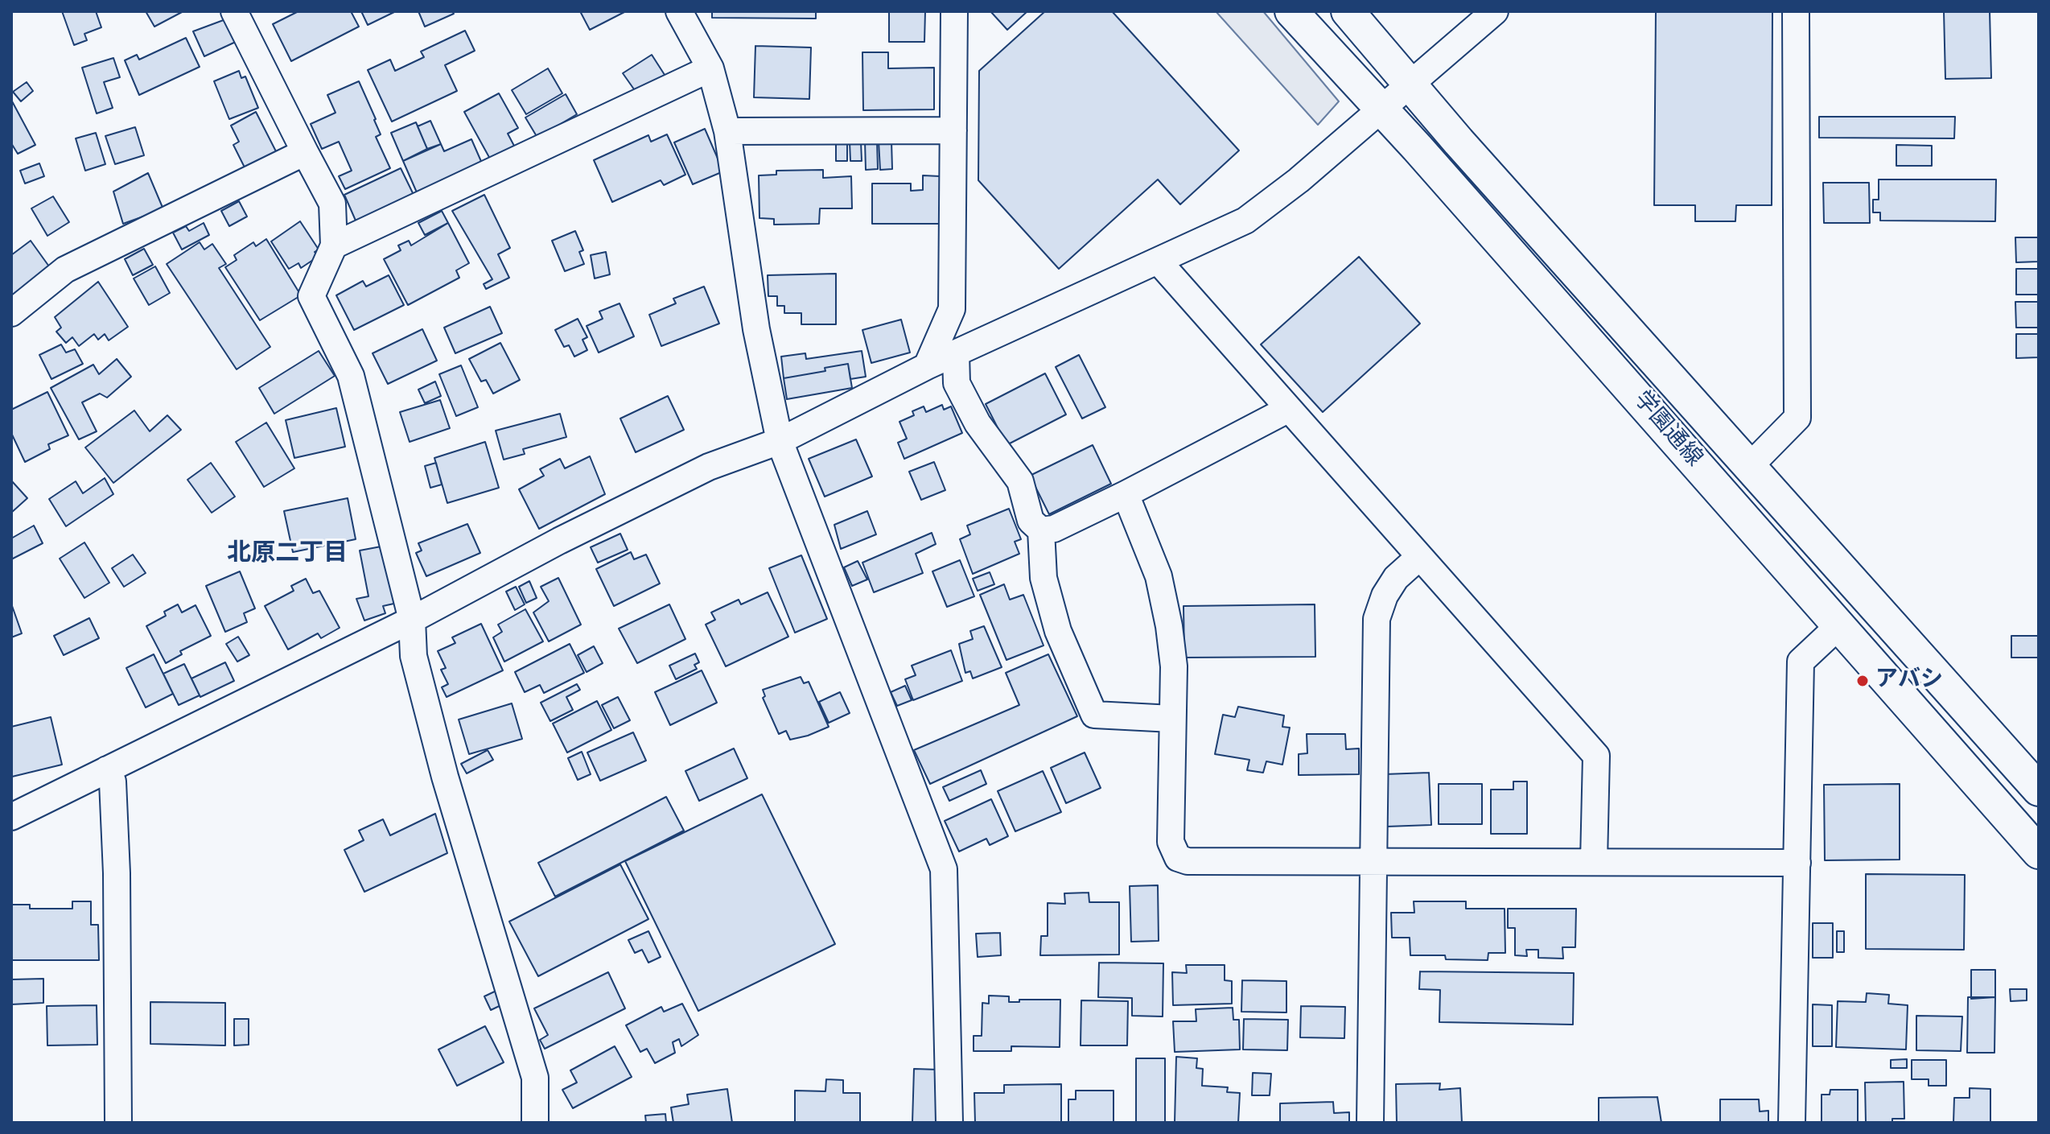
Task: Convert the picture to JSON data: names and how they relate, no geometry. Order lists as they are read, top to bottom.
{
  "streets": {
    "street": ["学園通線"]
  },
  "districts": ["北原二丁目"],
  "places": ["アバシ"]
}
